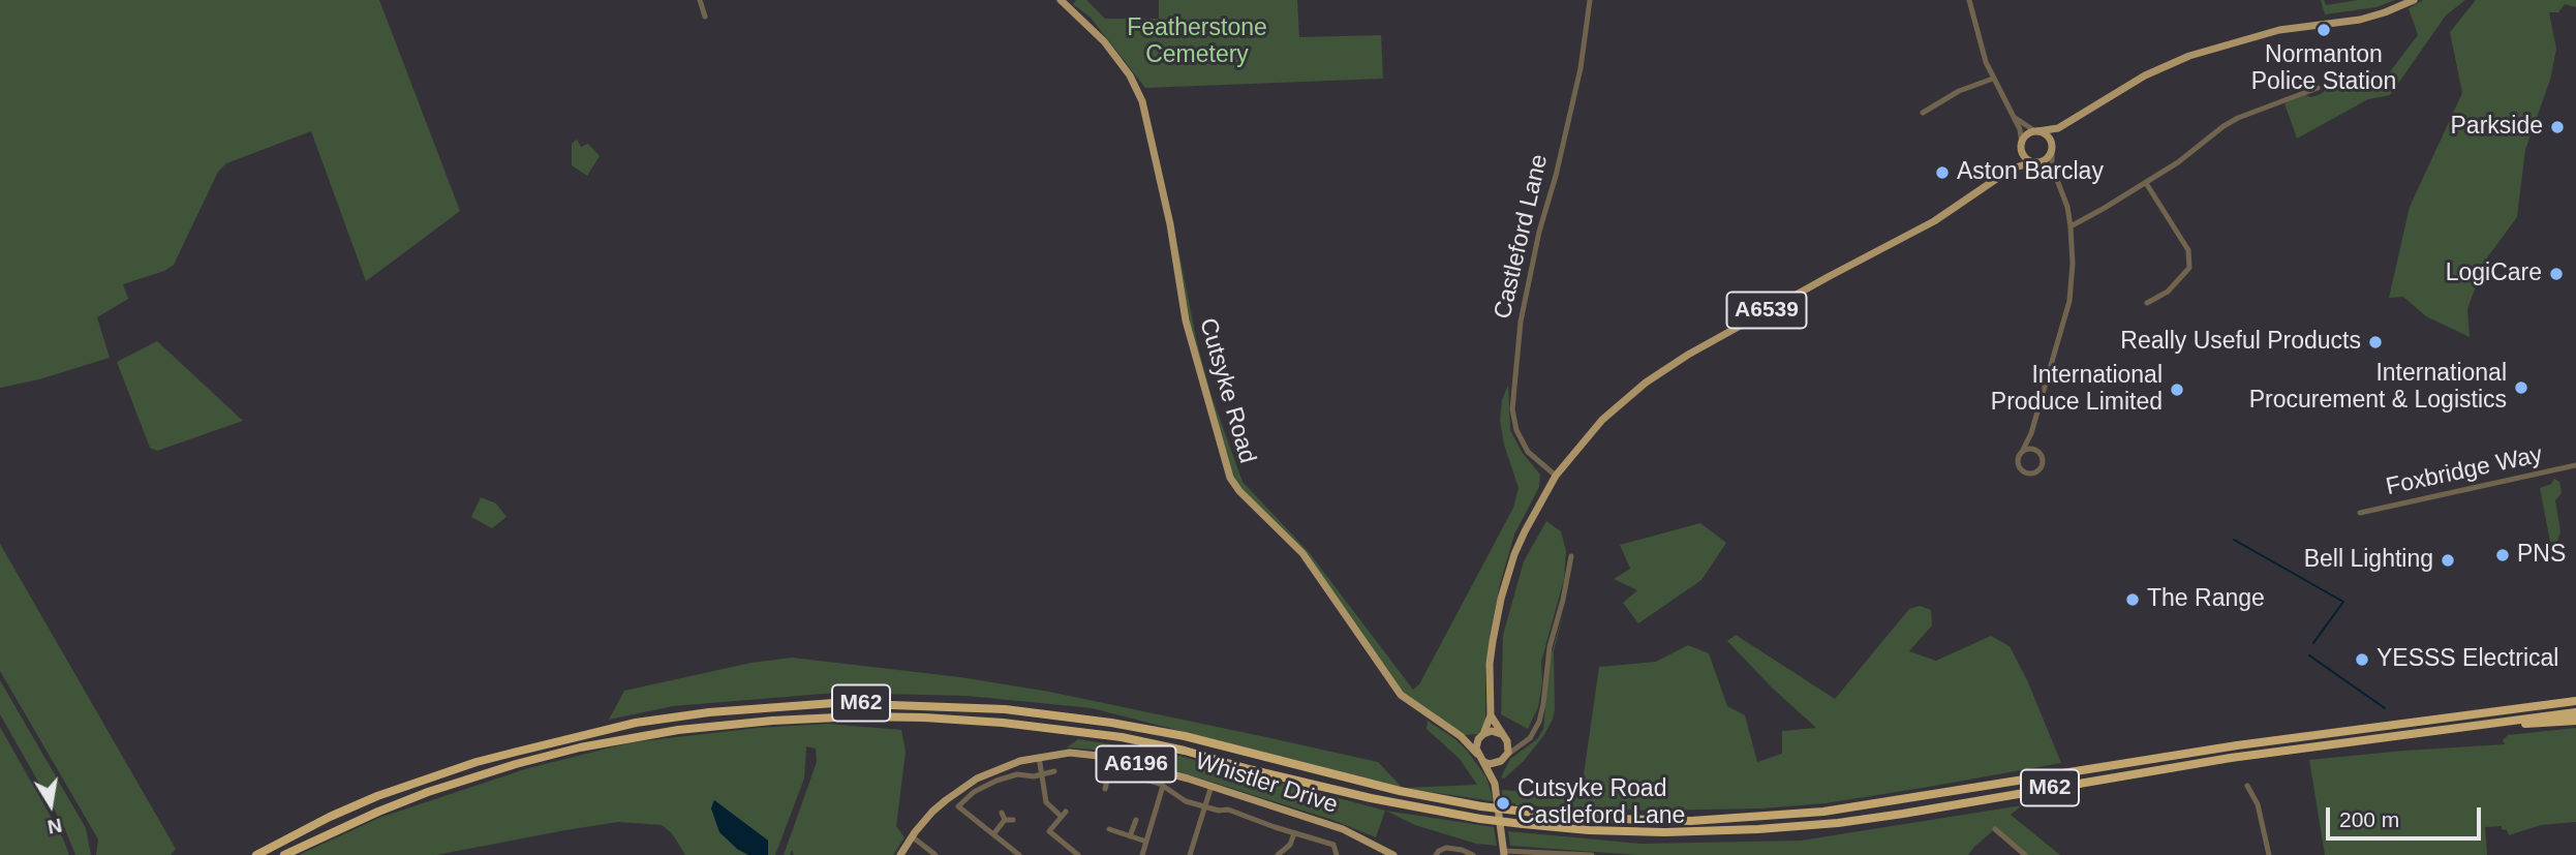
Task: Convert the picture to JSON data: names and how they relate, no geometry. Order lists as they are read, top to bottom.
{
  "streets": {
    "highway": ["M62"],
    "main road": [
      "A6539",
      "Cutsyke Road",
      "A6196",
      "Whistler Drive"
    ],
    "street": ["Castleford Lane", "Foxbridge Way"]
  },
  "crossings": [
    ["Castleford Lane", "A6539"],
    ["A6539", "Cutsyke Road"]
  ],
  "parks": ["Featherstone Cemetery"],
  "places": [
    "Normanton Police Station",
    "Parkside",
    "Aston Barclay",
    "LogiCare",
    "Really Useful Products",
    "International Procurement & Logistics",
    "International Produce Limited",
    "PNS",
    "Bell Lighting",
    "The Range",
    "YESSS Electrical",
    "Cutsyke Road Castleford Lane"
  ],
  "scale_bar": "200 m",
  "north": "bottom"
}
